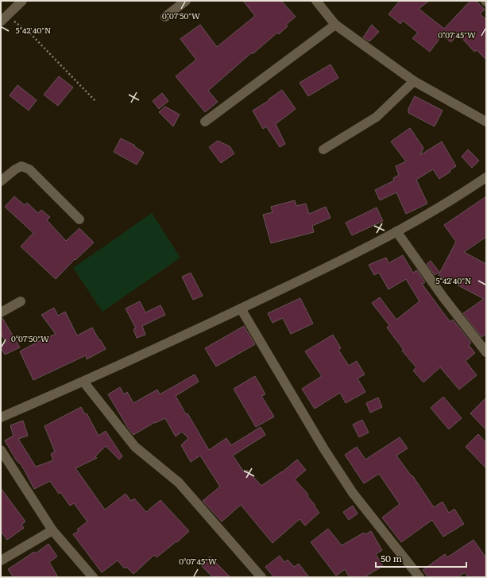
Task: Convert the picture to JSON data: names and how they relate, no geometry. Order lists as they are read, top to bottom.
{
  "scale_bar": "50 m",
  "coordinates": ["0°07'50\"W", "5°42'40\"N", "0°07'45\"W"]
}
